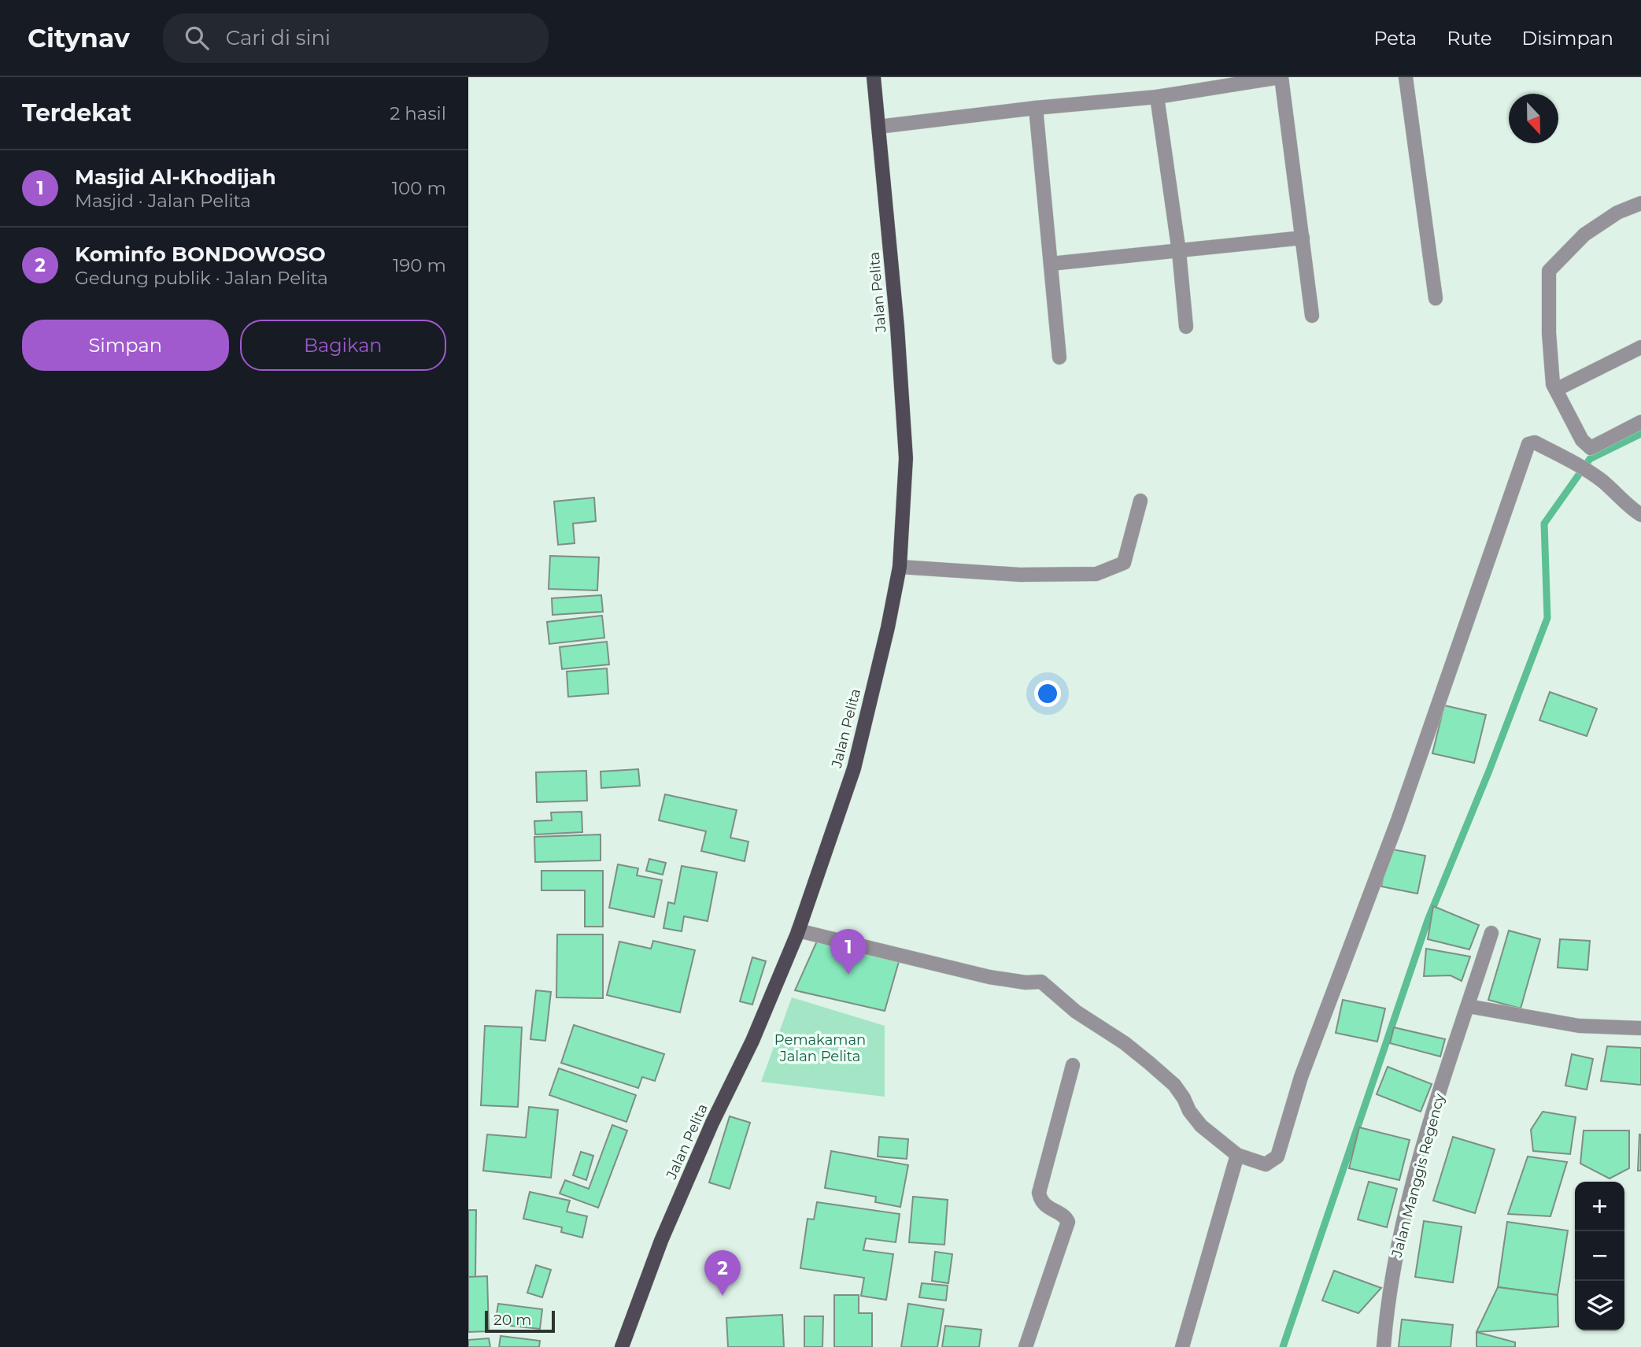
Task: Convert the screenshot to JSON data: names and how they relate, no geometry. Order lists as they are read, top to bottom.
{
  "streets": {
    "main road": ["Jalan Pelita"],
    "street": ["Jalan Manggis Regency"]
  },
  "parks": ["Pemakaman Jalan Pelita"],
  "scale_bar": "20 m",
  "north": "bottom",
  "page": {
    "header": "Citynav",
    "search": "Cari di sini",
    "nav": ["Peta", "Rute", "Disimpan"],
    "heading": ["Terdekat", "2 hasil"],
    "list": [
      {
        "mark": "1",
        "name": "Masjid Al-Khodijah",
        "note": "Masjid · Jalan Pelita",
        "value": "100 m"
      },
      {
        "mark": "2",
        "name": "Kominfo BONDOWOSO",
        "note": "Gedung publik · Jalan Pelita",
        "value": "190 m"
      }
    ],
    "buttons": ["Simpan", "Bagikan"],
    "pins": ["1", "2"],
    "map_buttons": ["+", "−"],
    "scale": "20 m"
  }
}
